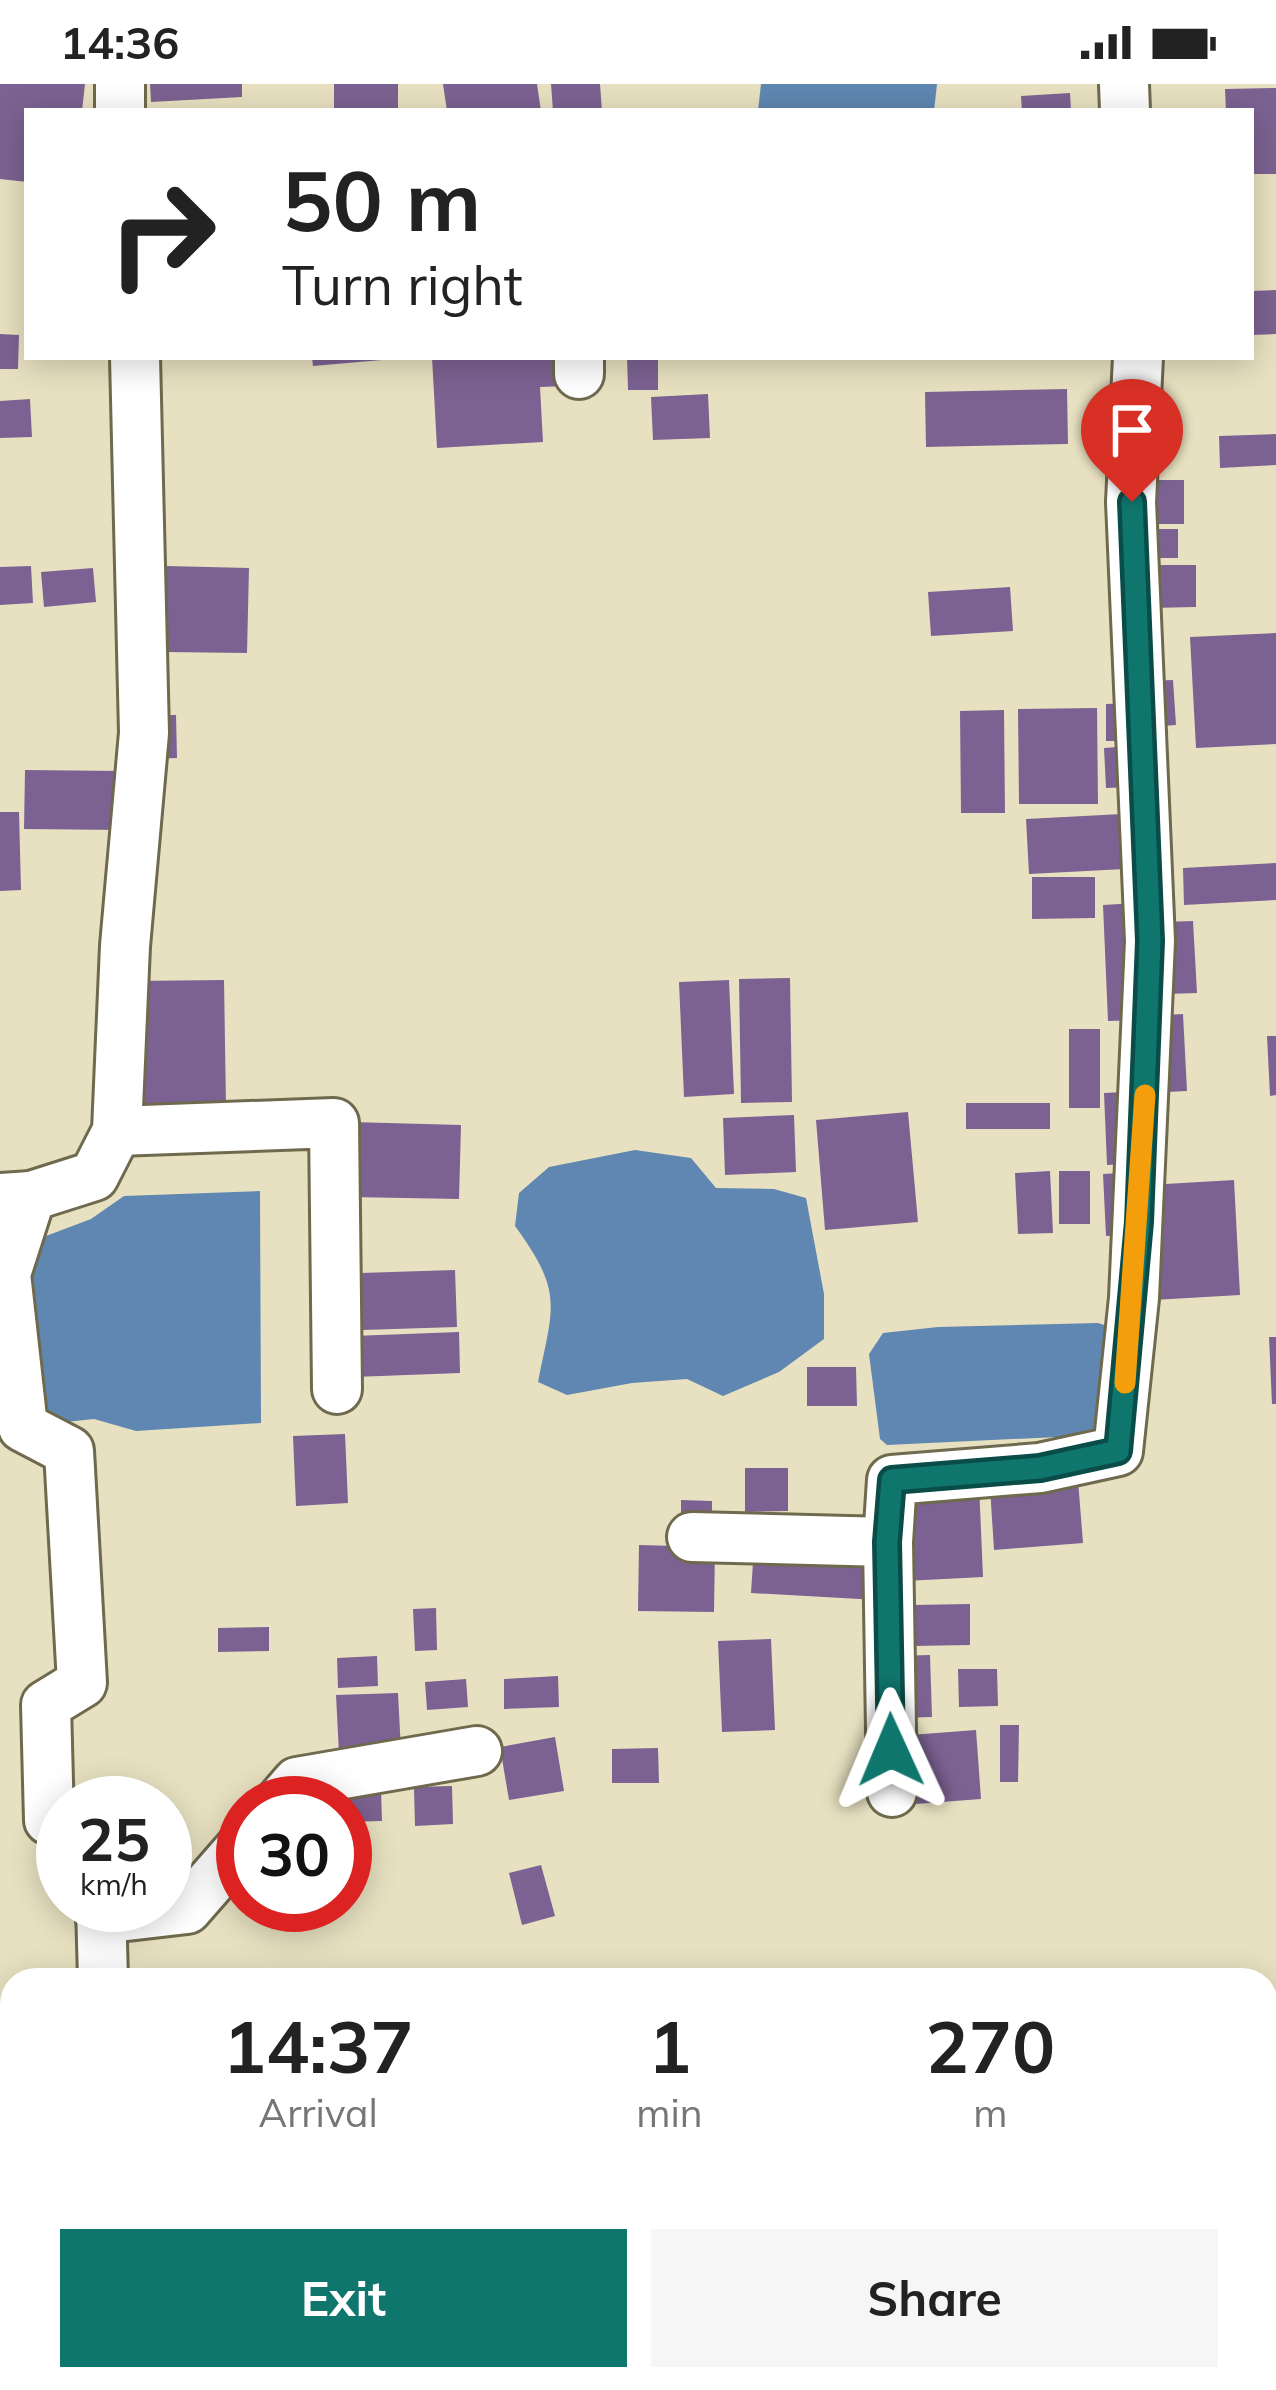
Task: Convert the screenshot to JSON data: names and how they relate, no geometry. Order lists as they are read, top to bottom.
{
  "page": {
    "status": "14:36",
    "turn": ["50 m", "Turn right"],
    "speed": "25 km/h",
    "limit": "30",
    "eta": [
      "14:37",
      "Arrival",
      "1",
      "min",
      "270",
      "m"
    ],
    "buttons": ["Exit", "Share"]
  }
}
